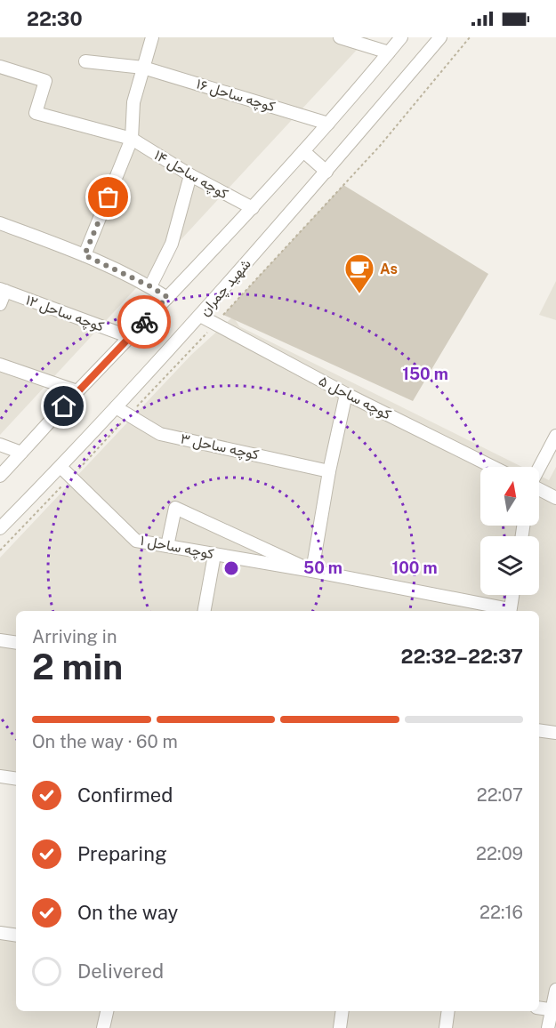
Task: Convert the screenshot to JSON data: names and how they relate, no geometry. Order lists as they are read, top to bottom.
{
  "streets": {
    "street": [
      "کوچه ساحل ۱۶",
      "کوچه ساحل ۱۴",
      "شهید چمران",
      "کوچه ساحل ۱۲",
      "کوچه ساحل ۵",
      "کوچه ساحل ۳",
      "کوچه ساحل ۱"
    ]
  },
  "crossings": [
    ["شهید چمران", "کوچه ساحل ۵"],
    ["شهید چمران", "کوچه ساحل ۳"],
    ["شهید چمران", "کوچه ساحل ۱"]
  ],
  "places": {
    "cafe": ["As"]
  },
  "north": "top",
  "page": {
    "status": "22:30",
    "heading": ["2 min", "Arriving in", "22:32–22:37"],
    "bar": "On the way · 60 m",
    "list": [
      ["Confirmed", "22:07"],
      ["Preparing", "22:09"],
      ["On the way", "22:16"],
      "Delivered"
    ]
  },
  "rings": ["150 m", "50 m", "100 m"]
}
